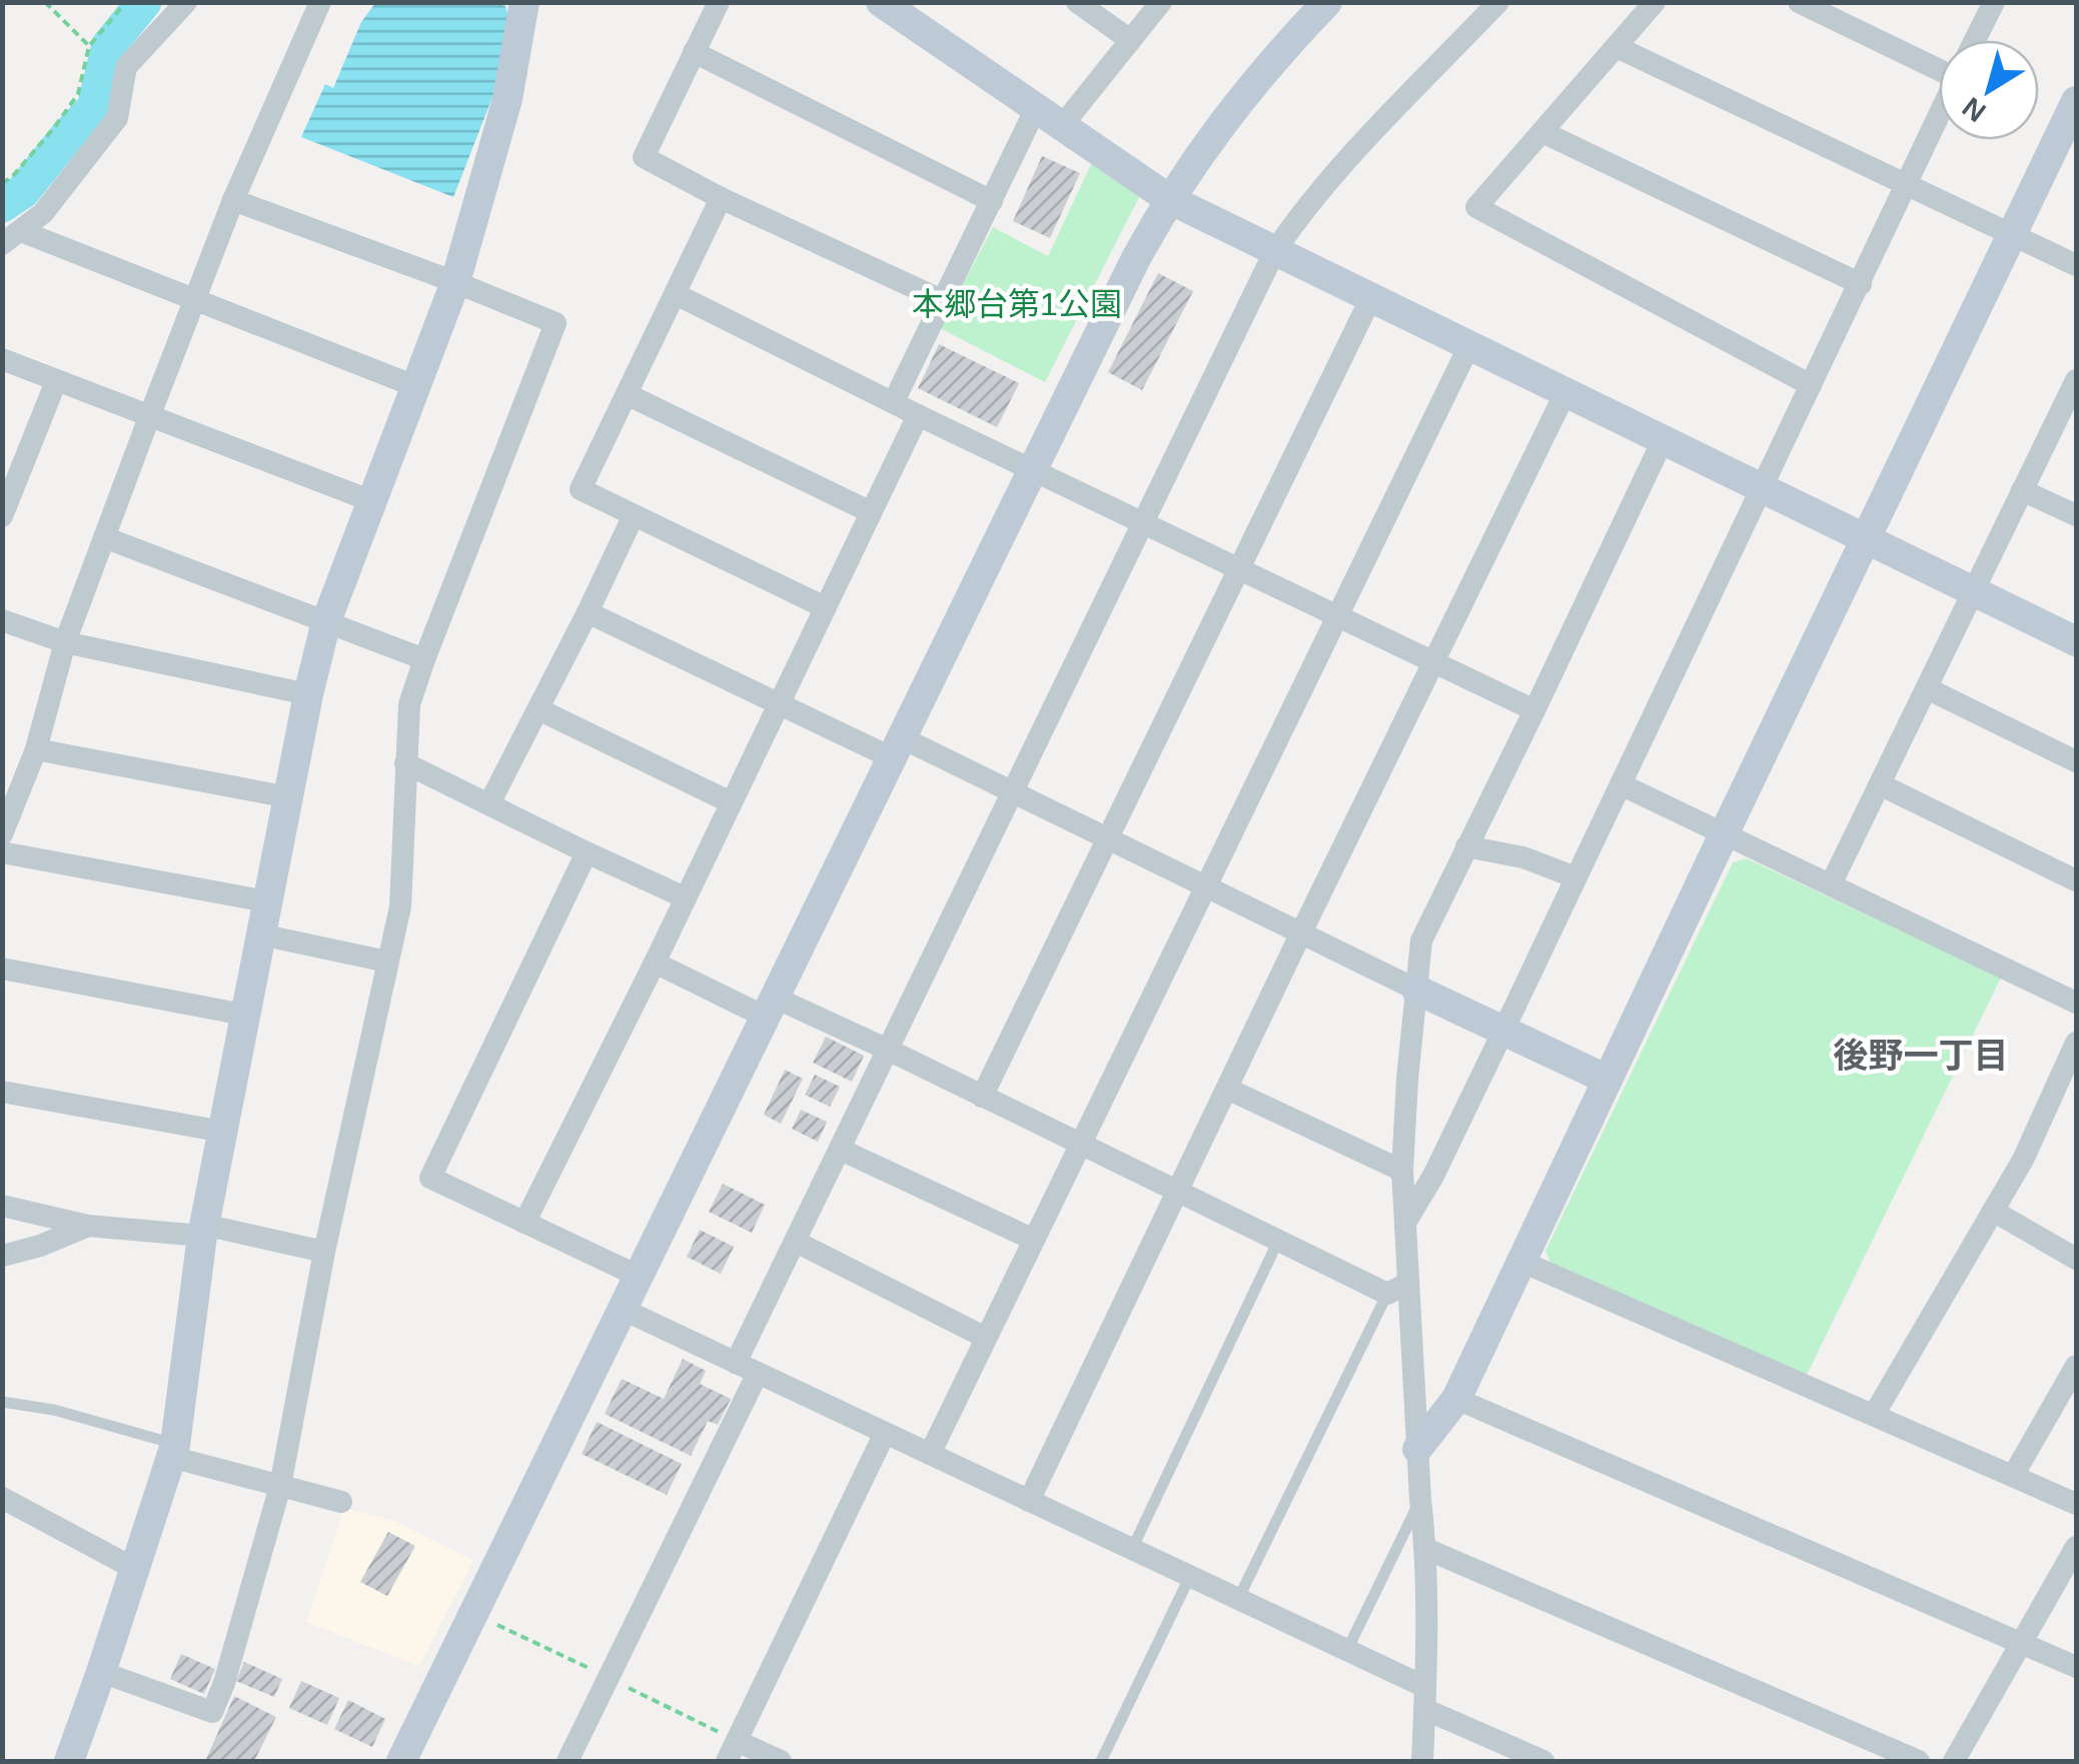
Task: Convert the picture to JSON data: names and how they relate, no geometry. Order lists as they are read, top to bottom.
{
  "districts": ["後野一丁目"],
  "parks": ["本郷台第1公園"],
  "north": "bottom left"
}
